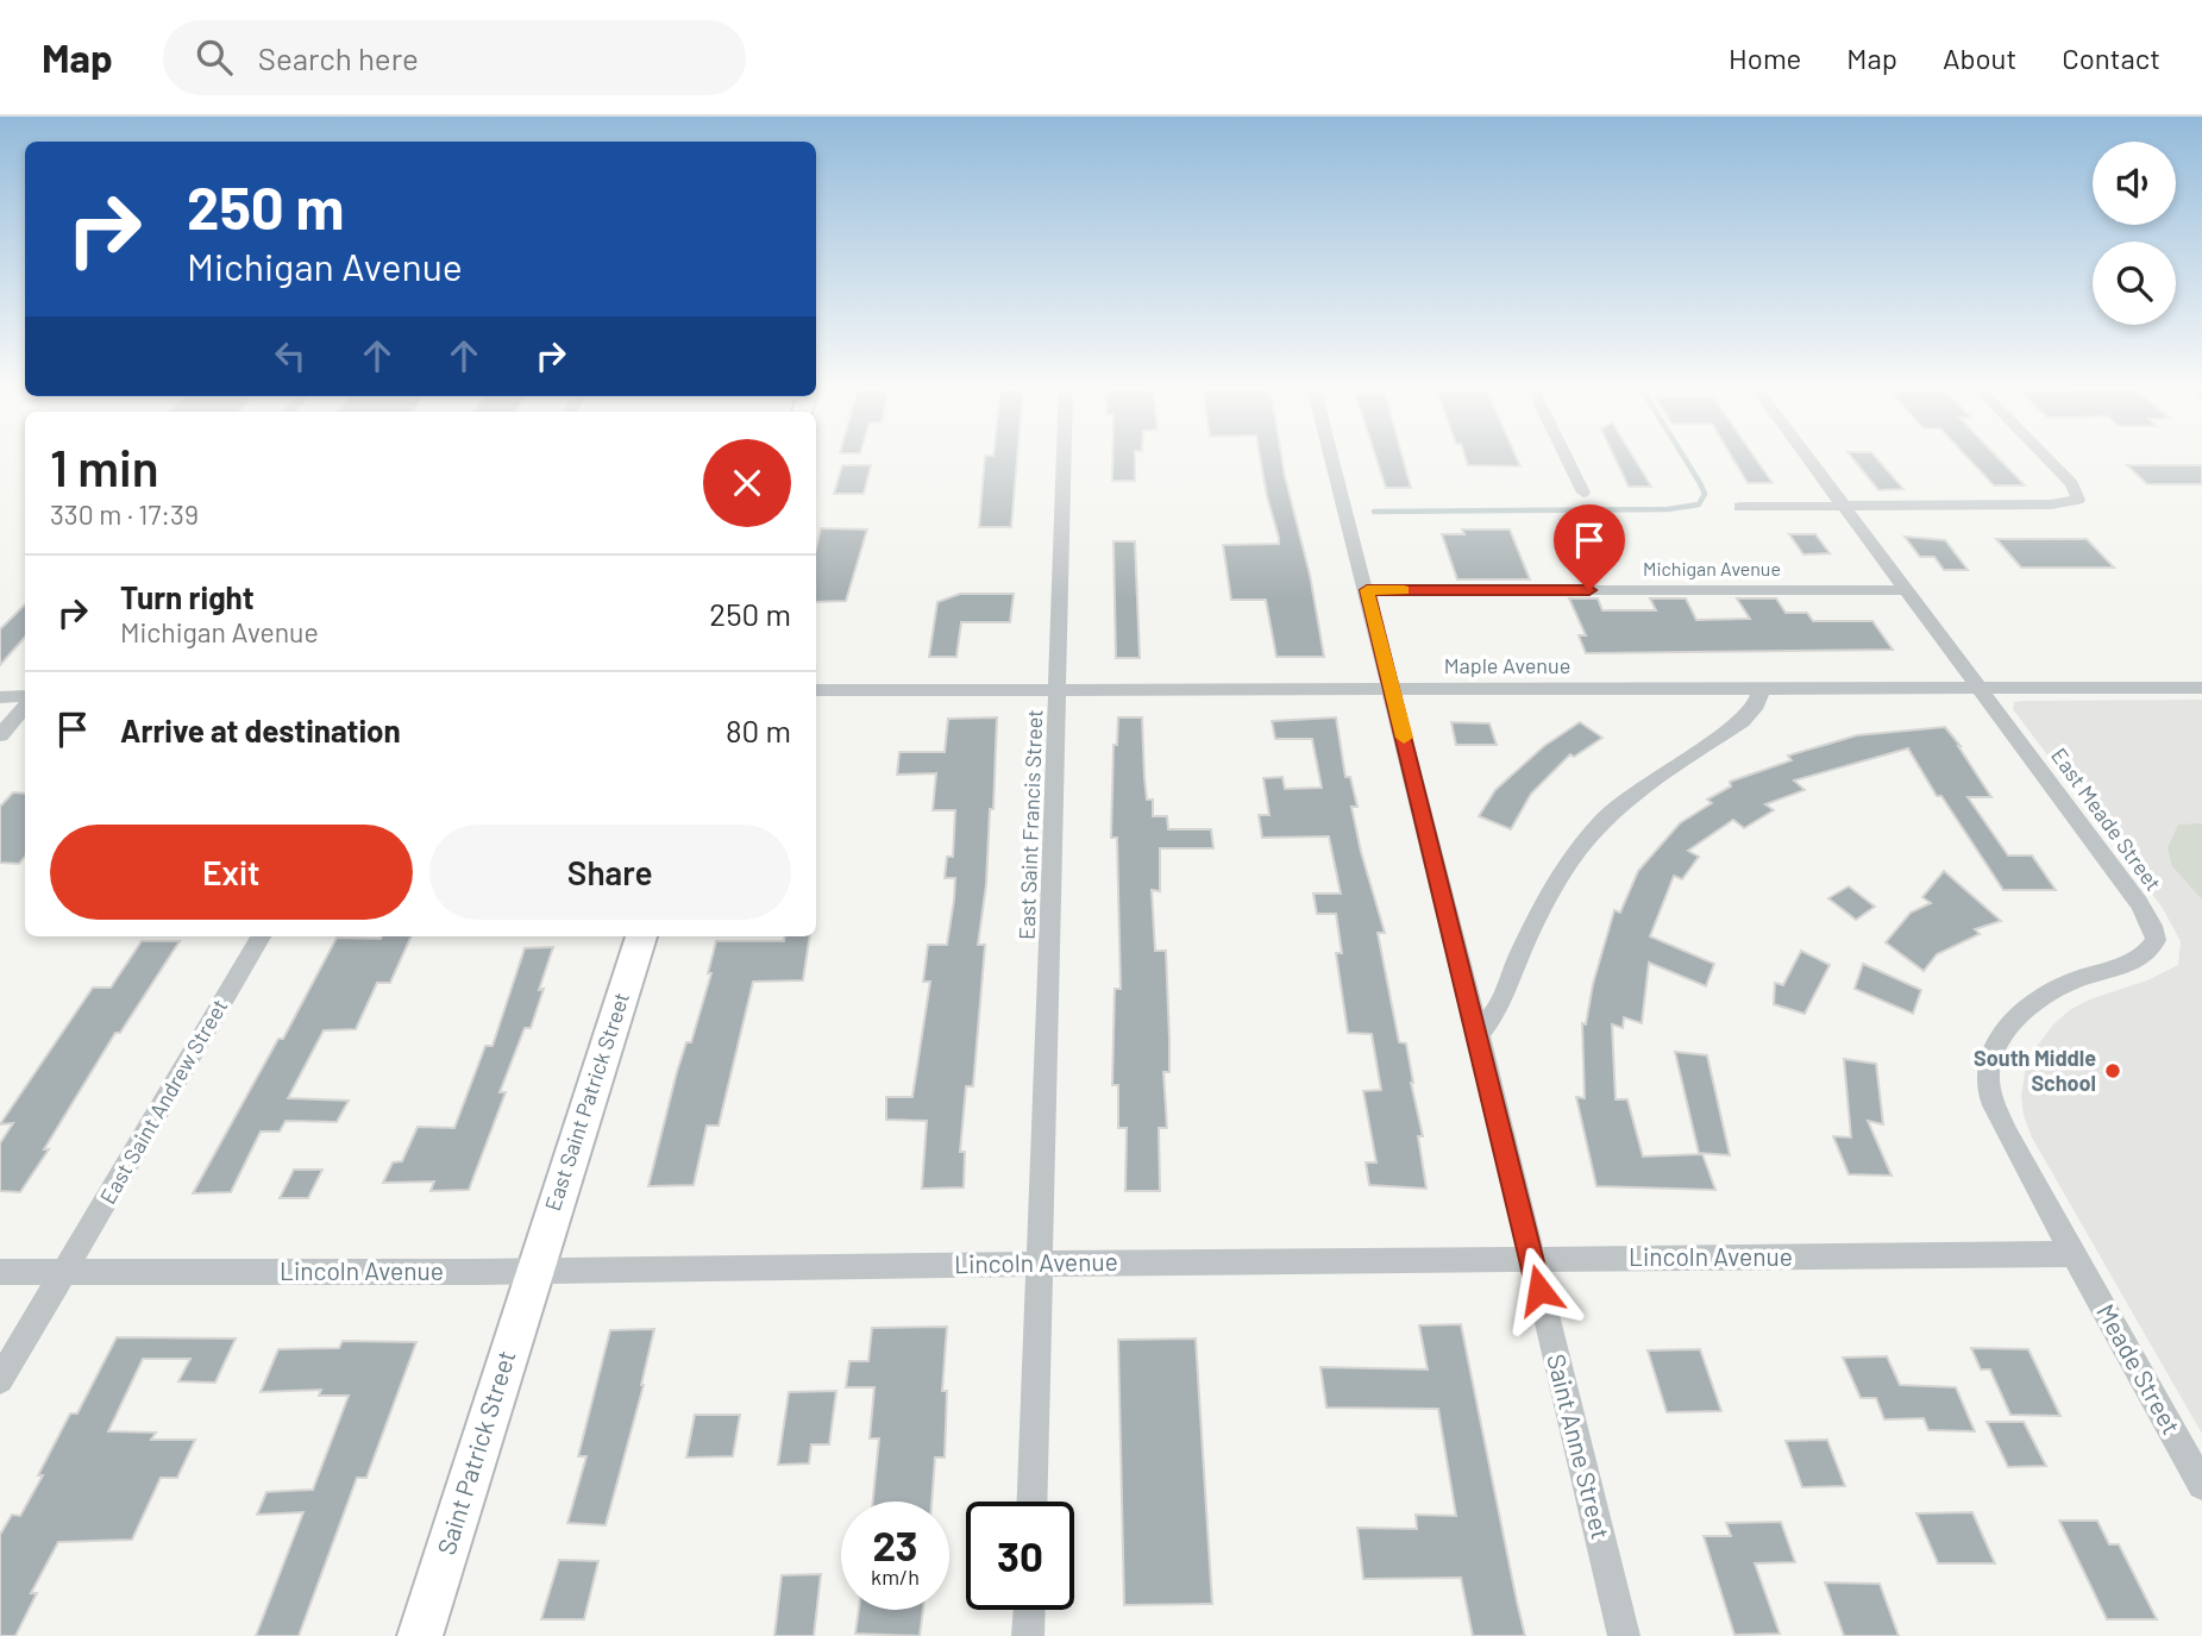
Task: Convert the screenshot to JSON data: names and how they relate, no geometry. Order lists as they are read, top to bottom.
{
  "streets": {
    "main road": ["East Saint Patrick Street", "Saint Patrick Street"],
    "street": [
      "Michigan Avenue",
      "Maple Avenue",
      "East Meade Street",
      "East Saint Francis Street",
      "East Saint Andrew Street",
      "Lincoln Avenue",
      "Meade Street",
      "Saint Anne Street"
    ]
  },
  "crossings": [
    ["Michigan Avenue", "East Meade Street"],
    ["Michigan Avenue", "Saint Anne Street"],
    ["Maple Avenue", "East Meade Street"],
    ["Maple Avenue", "East Saint Francis Street"],
    ["Maple Avenue", "Saint Anne Street"],
    ["East Meade Street", "Lincoln Avenue"],
    ["East Meade Street", "Meade Street"],
    ["East Saint Francis Street", "Lincoln Avenue"],
    ["East Saint Andrew Street", "Lincoln Avenue"],
    ["East Saint Patrick Street", "Lincoln Avenue"],
    ["East Saint Patrick Street", "Saint Patrick Street"],
    ["Lincoln Avenue", "Meade Street"],
    ["Lincoln Avenue", "Saint Anne Street"],
    ["Lincoln Avenue", "Saint Patrick Street"]
  ],
  "places": ["South Middle School"],
  "page": {
    "header": "Map",
    "search": "Search here",
    "nav": [
      "Home",
      "Map",
      "About",
      "Contact"
    ],
    "turn": ["250 m", "Michigan Avenue"],
    "heading": ["1 min", "330 m · 17:39"],
    "list": [
      {
        "name": "Turn right",
        "note": "Michigan Avenue",
        "value": "250 m"
      },
      {
        "name": "Arrive at destination",
        "value": "80 m"
      }
    ],
    "buttons": ["Exit", "Share"],
    "speed": "23 km/h",
    "limit": "30"
  }
}
